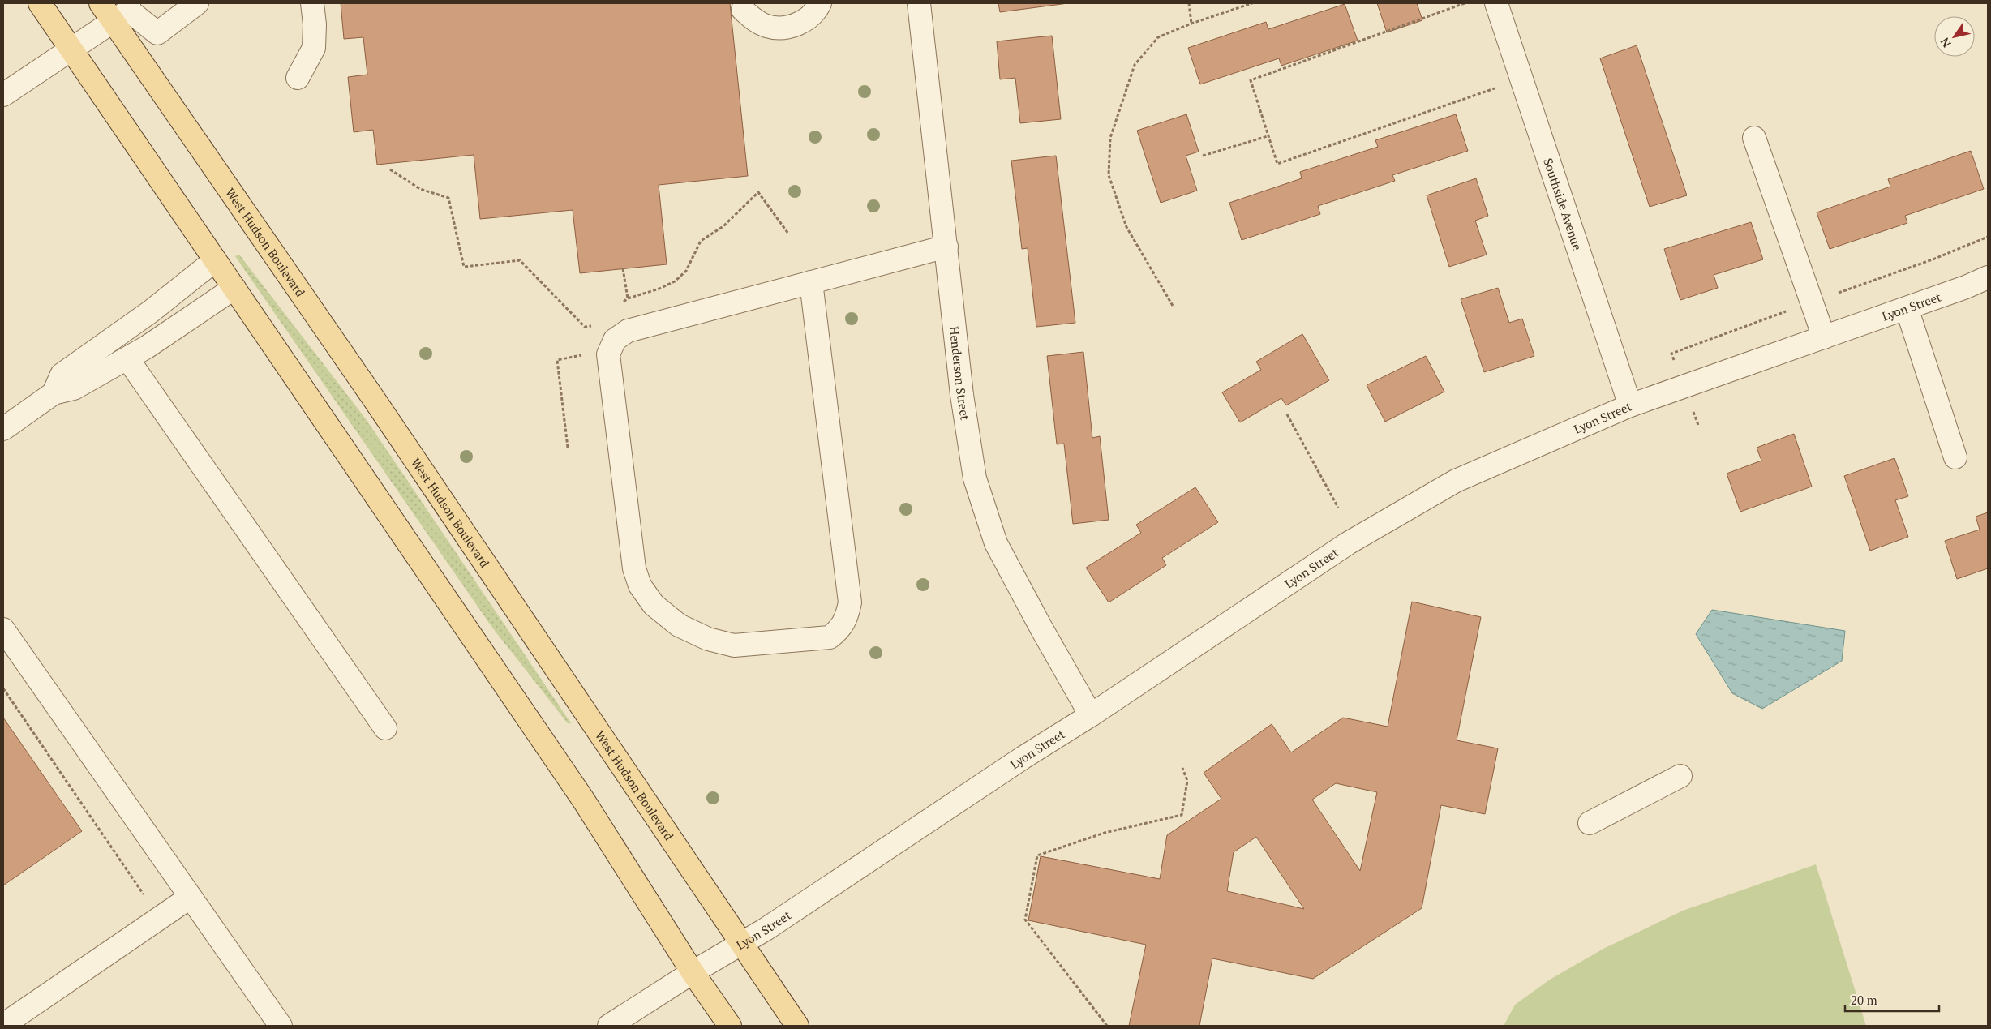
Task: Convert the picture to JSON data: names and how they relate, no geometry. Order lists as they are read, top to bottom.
{
  "streets": {
    "main road": ["West Hudson Boulevard"],
    "street": ["Southside Avenue", "Lyon Street", "Henderson Street"]
  },
  "crossings": [
    ["Southside Avenue", "Lyon Street"],
    ["West Hudson Boulevard", "Lyon Street"],
    ["Lyon Street", "Henderson Street"]
  ],
  "scale_bar": "20 m",
  "north": "bottom left"
}
